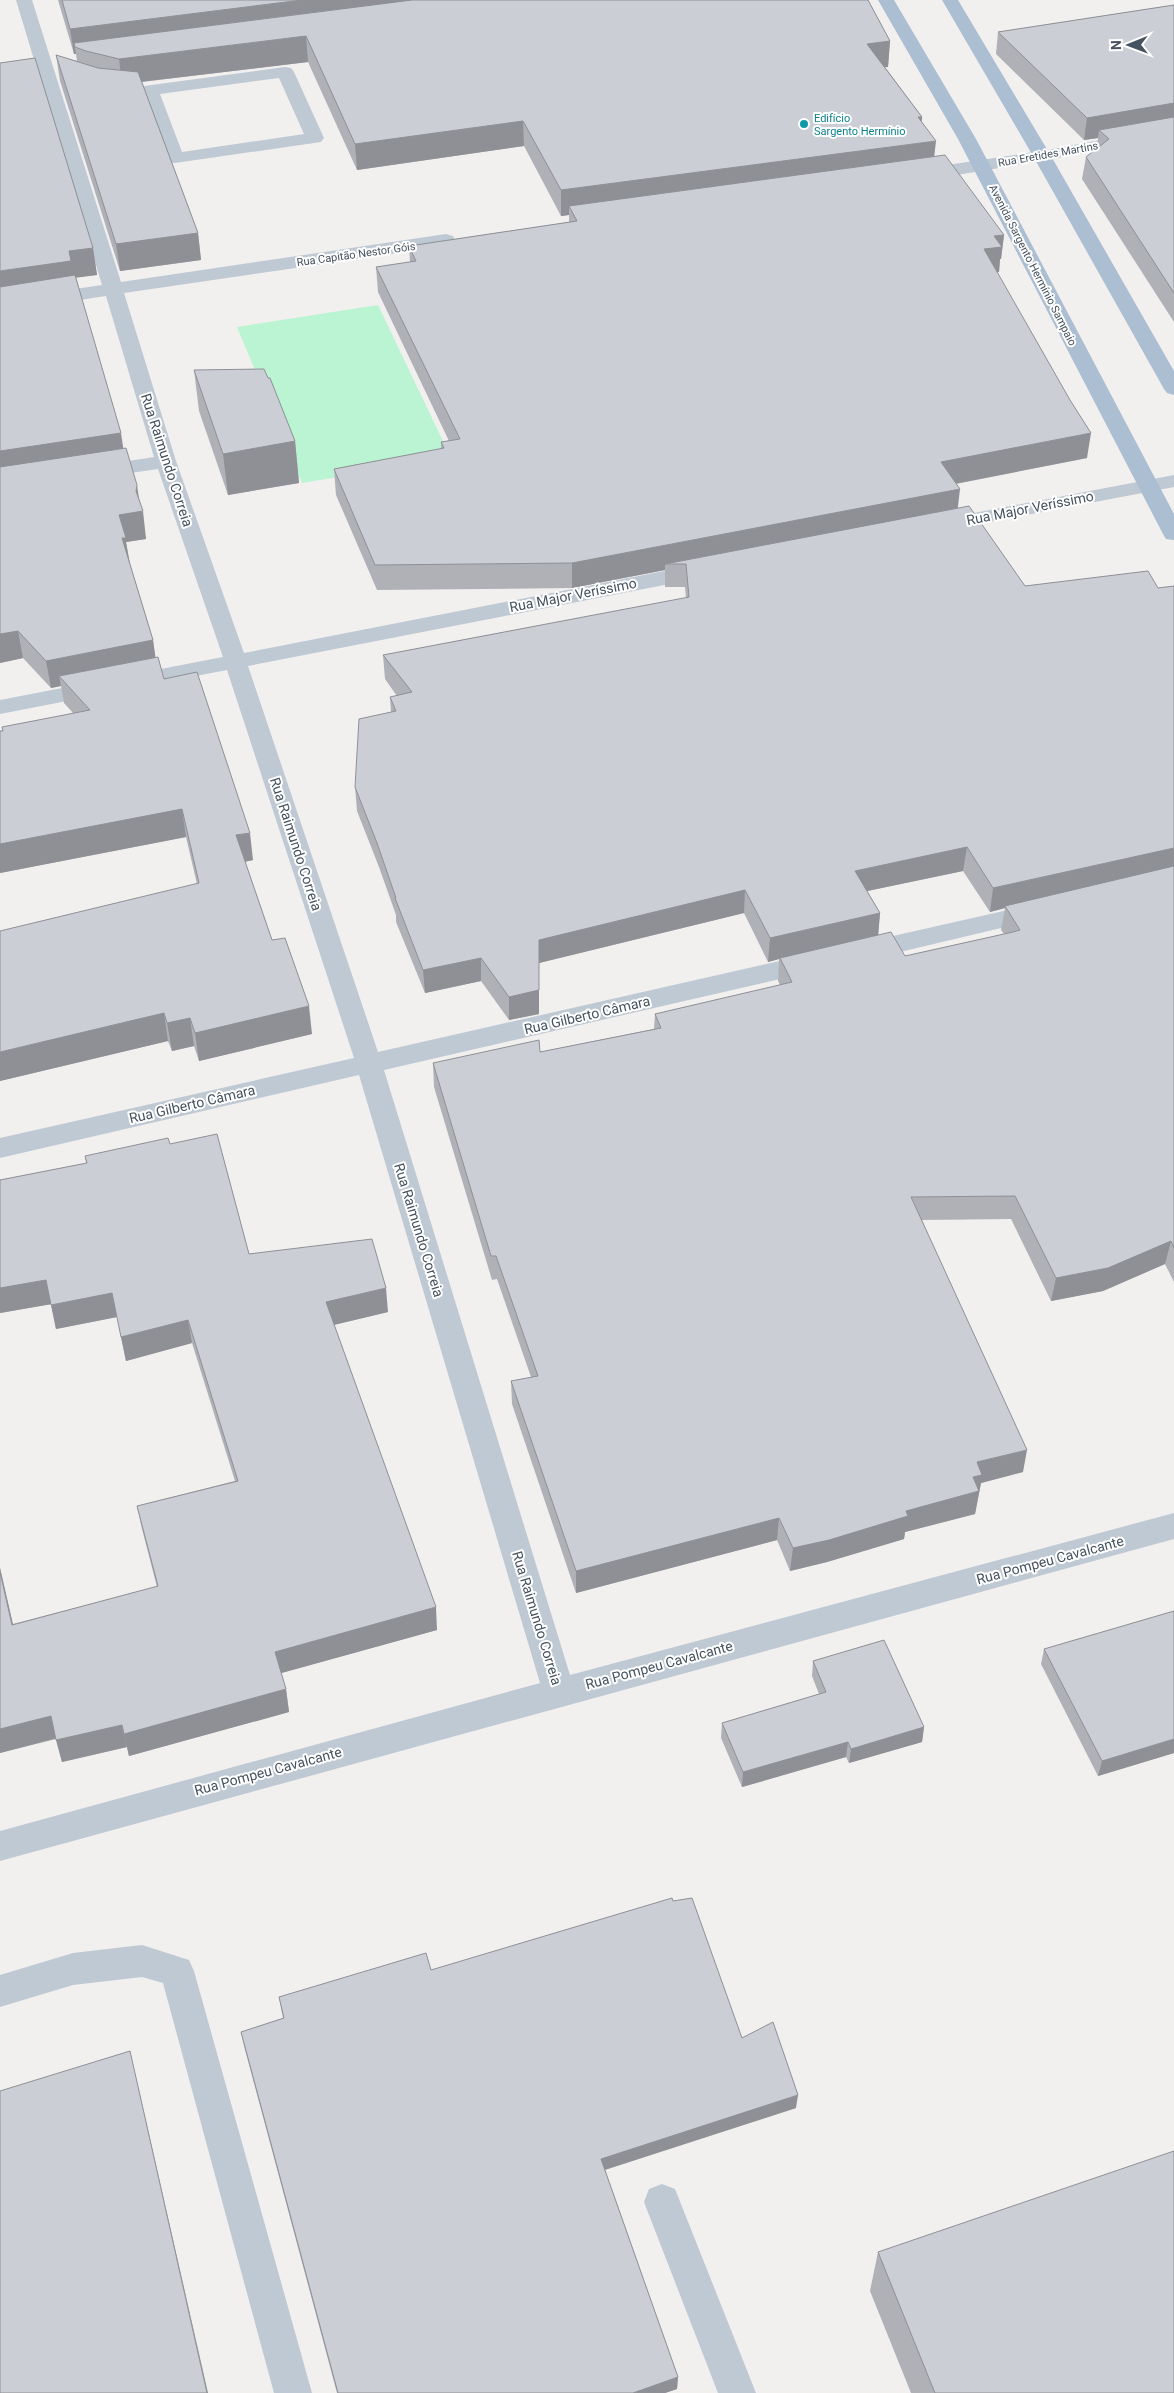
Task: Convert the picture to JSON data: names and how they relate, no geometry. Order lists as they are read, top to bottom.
{
  "streets": {
    "main road": ["Avenida Sargento Hermínio Sampaio"],
    "street": [
      "Rua Eretides Martins",
      "Rua Capitão Nestor Góis",
      "Rua Raimundo Correia",
      "Rua Major Veríssimo",
      "Rua Gilberto Câmara",
      "Rua Pompeu Cavalcante"
    ]
  },
  "crossings": [
    ["Rua Eretides Martins", "Avenida Sargento Hermínio Sampaio"],
    ["Rua Capitão Nestor Góis", "Rua Raimundo Correia"],
    ["Avenida Sargento Hermínio Sampaio", "Rua Major Veríssimo"],
    ["Rua Raimundo Correia", "Rua Major Veríssimo"],
    ["Rua Raimundo Correia", "Rua Gilberto Câmara"],
    ["Rua Raimundo Correia", "Rua Pompeu Cavalcante"]
  ],
  "places": ["Edifício Sargento Hermínio"],
  "north": "left"
}
